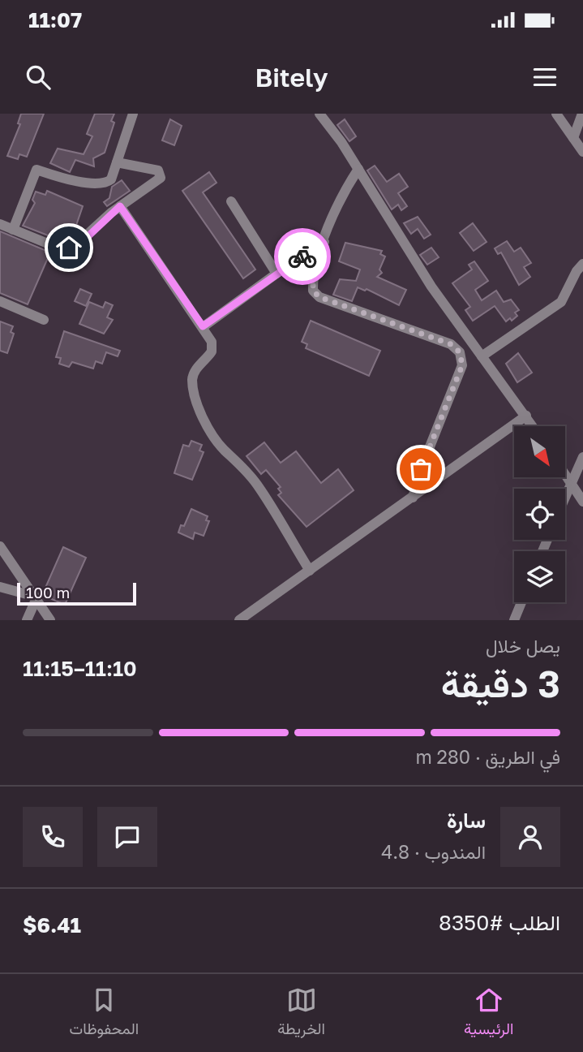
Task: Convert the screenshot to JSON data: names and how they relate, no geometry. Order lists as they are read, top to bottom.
{
  "scale_bar": "100 m",
  "north": "bottom right",
  "page": {
    "status": "11:07",
    "header": "Bitely",
    "scale": "100 m",
    "heading": ["3 دقيقة", "يصل خلال", "11:10–11:15"],
    "panel": [
      "سارة",
      "المندوب · 4.8",
      "الطلب #8350",
      "$6.41"
    ],
    "bar": "في الطريق · 280 m",
    "tabs": ["الرئيسية", "الخريطة", "المحفوظات"]
  }
}
